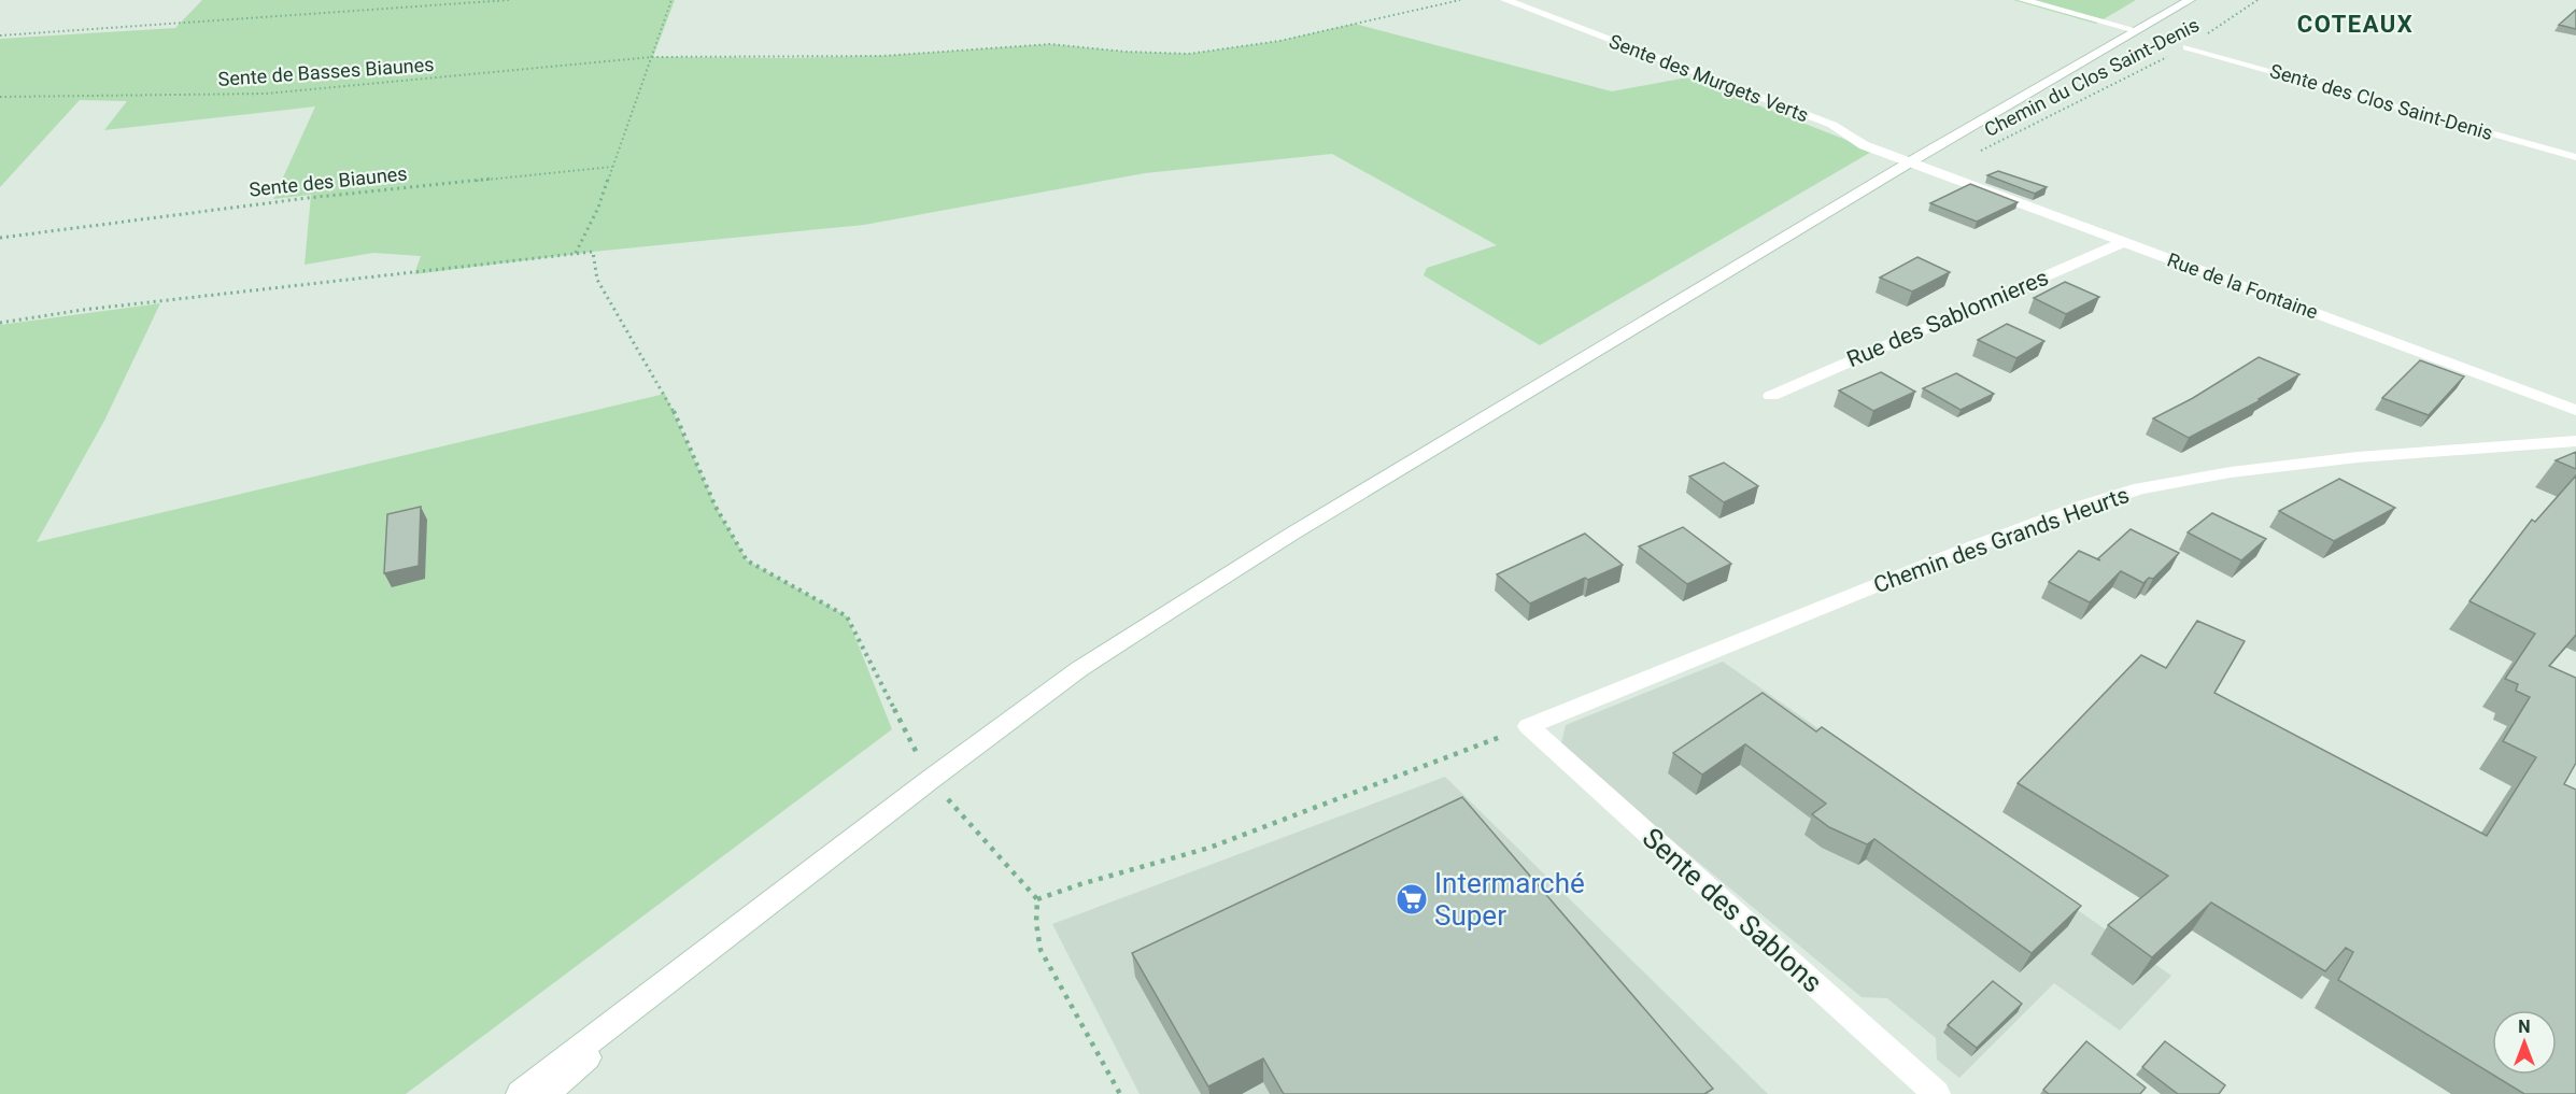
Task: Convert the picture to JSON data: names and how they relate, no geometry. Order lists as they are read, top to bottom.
{
  "streets": {
    "street": [
      "Sente des Murgets Verts",
      "Rue de la Fontaine",
      "Rue des Sablonnieres",
      "Chemin des Grands Heurts",
      "Sente des Sablons"
    ],
    "lane": ["Sente des Clos Saint-Denis"],
    "path": ["Sente de Basses Biaunes", "Chemin du Clos Saint-Denis", "Sente des Biaunes"]
  },
  "crossings": [
    ["Chemin du Clos Saint-Denis", "Sente des Clos Saint-Denis"],
    ["Chemin du Clos Saint-Denis", "Rue de la Fontaine"],
    ["Sente des Murgets Verts", "Rue de la Fontaine"],
    ["Rue de la Fontaine", "Rue des Sablonnieres"],
    ["Chemin des Grands Heurts", "Sente des Sablons"]
  ],
  "districts": ["COTEAUX"],
  "places": {
    "supermarket": ["Intermarché Super"]
  },
  "north": "top"
}
